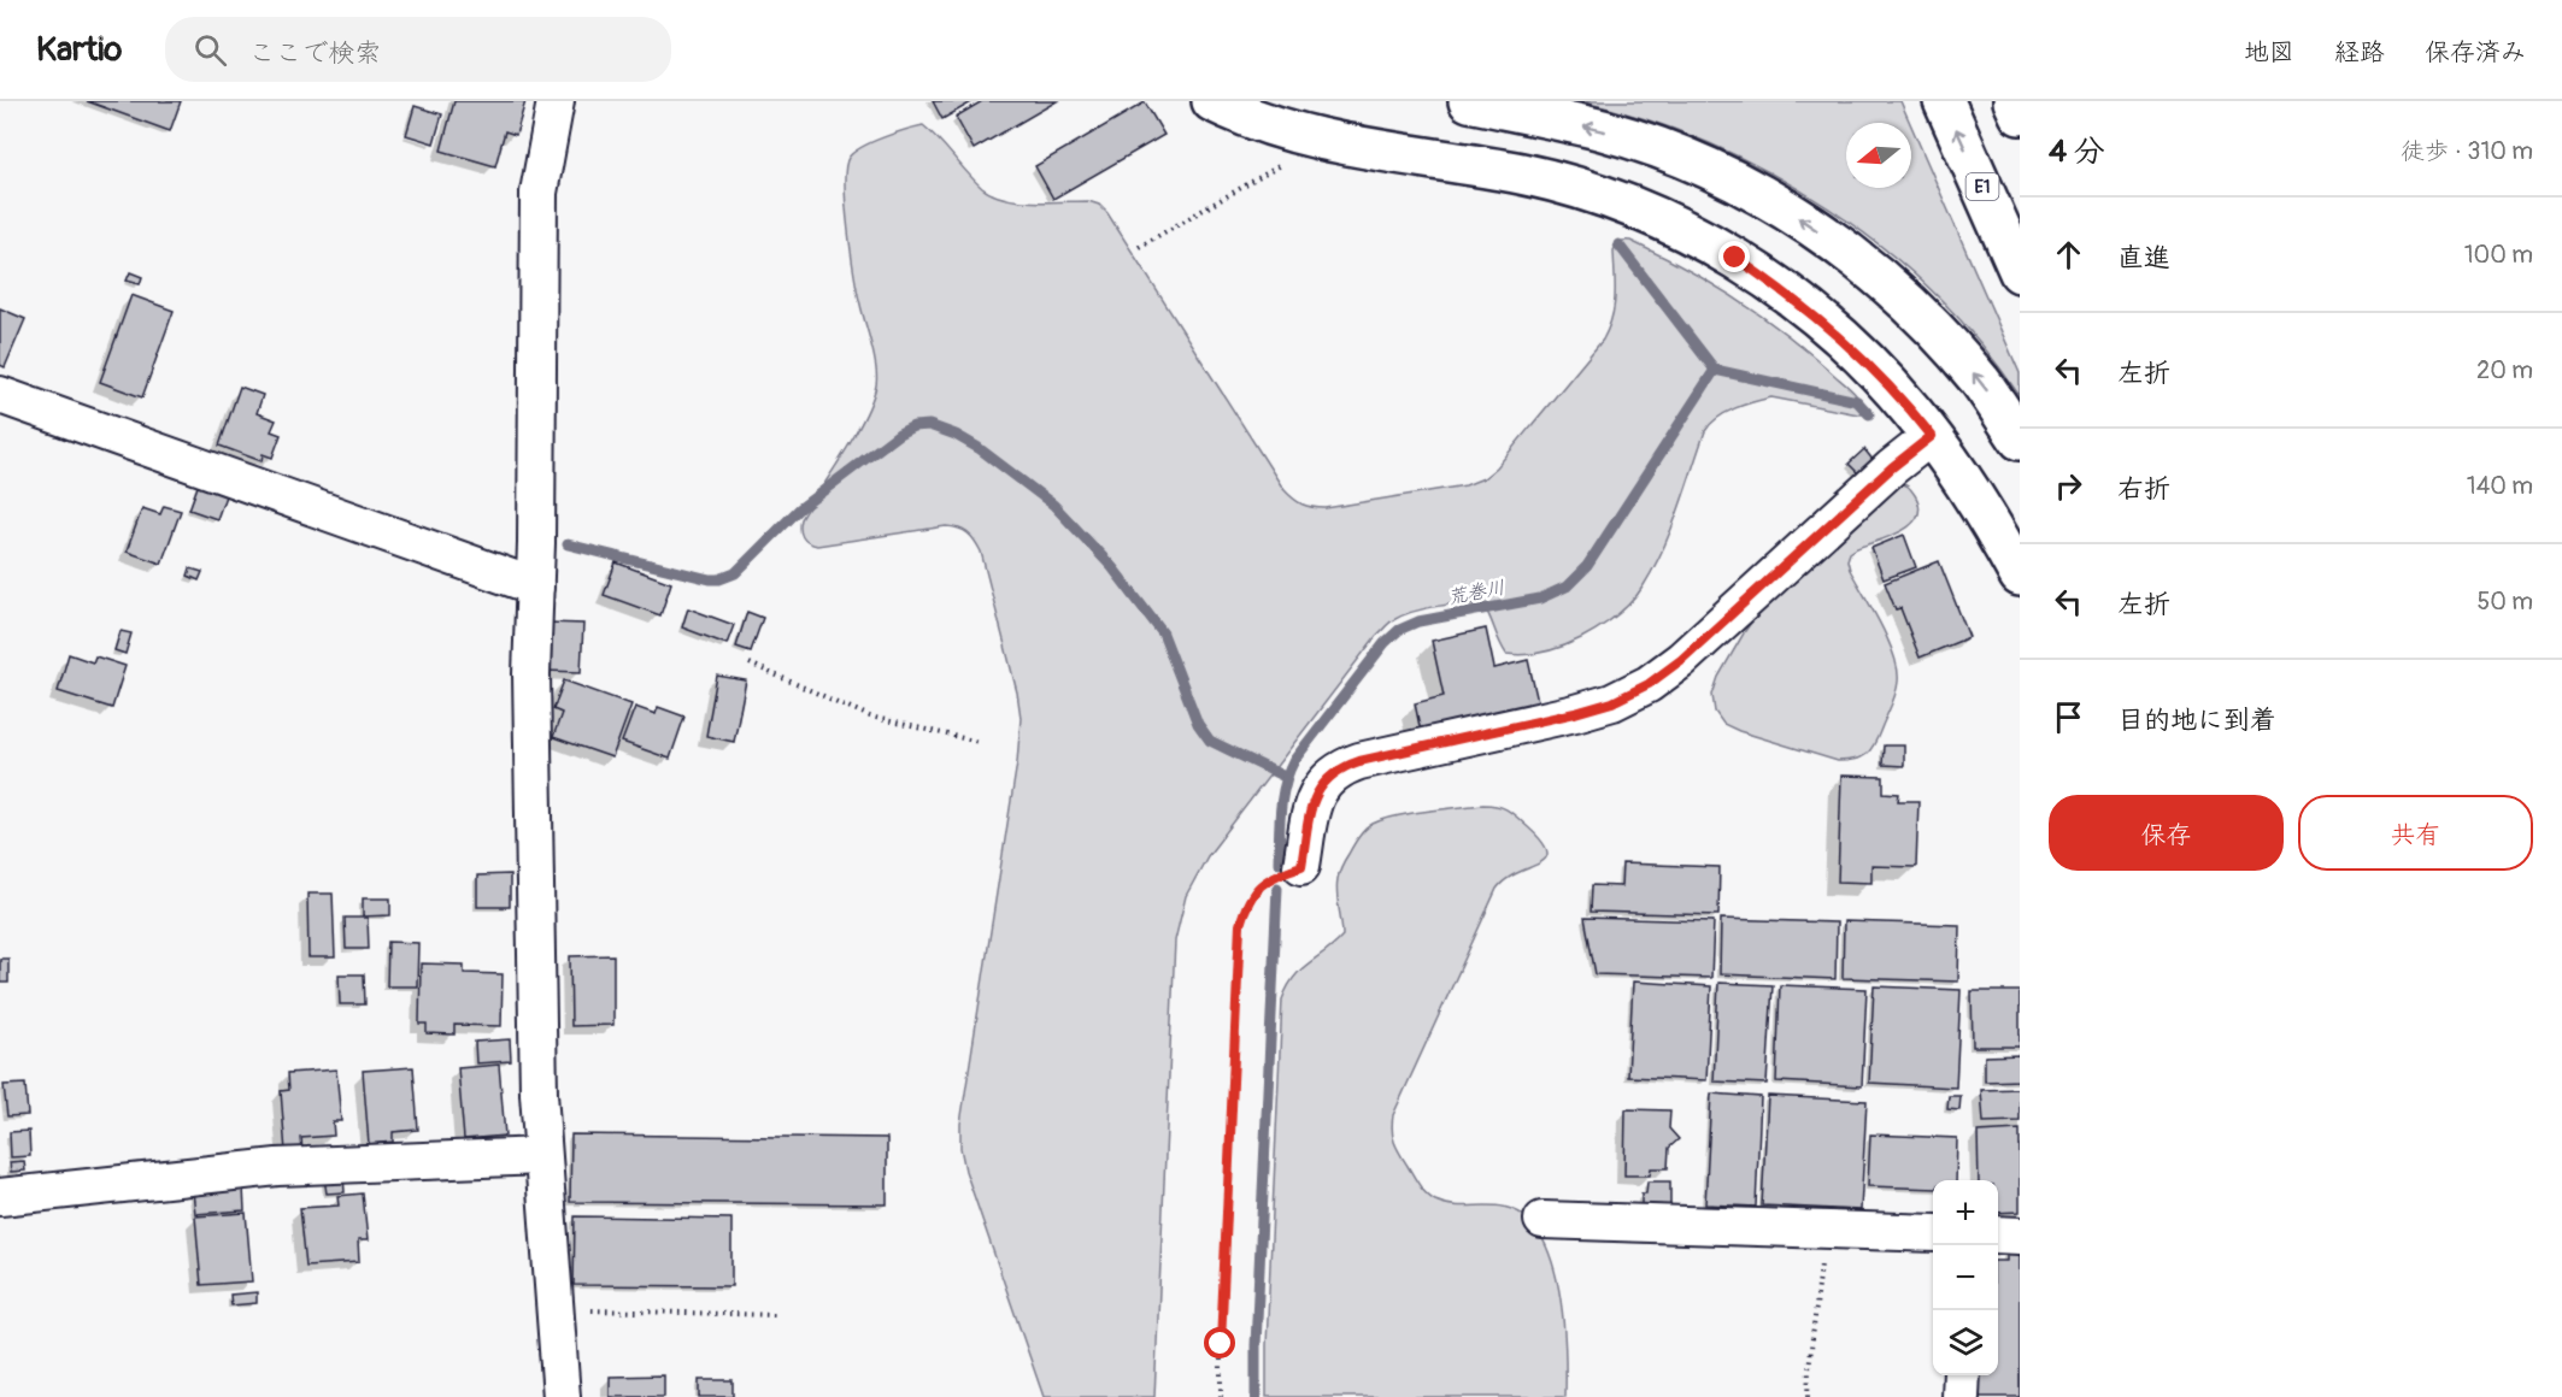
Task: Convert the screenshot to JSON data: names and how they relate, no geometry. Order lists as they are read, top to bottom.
{
  "streets": {
    "main road": ["E1"]
  },
  "water": ["荒巻川"],
  "north": "left",
  "page": {
    "header": "Kartio",
    "search": "ここで検索",
    "nav": ["地図", "経路", "保存済み"],
    "heading": ["4 分", "徒歩 · 310 m"],
    "list": [
      ["直進", "100 m"],
      ["左折", "20 m"],
      ["右折", "140 m"],
      ["左折", "50 m"],
      "目的地に到着"
    ],
    "buttons": ["保存", "共有"],
    "map_buttons": ["+", "−"]
  }
}
